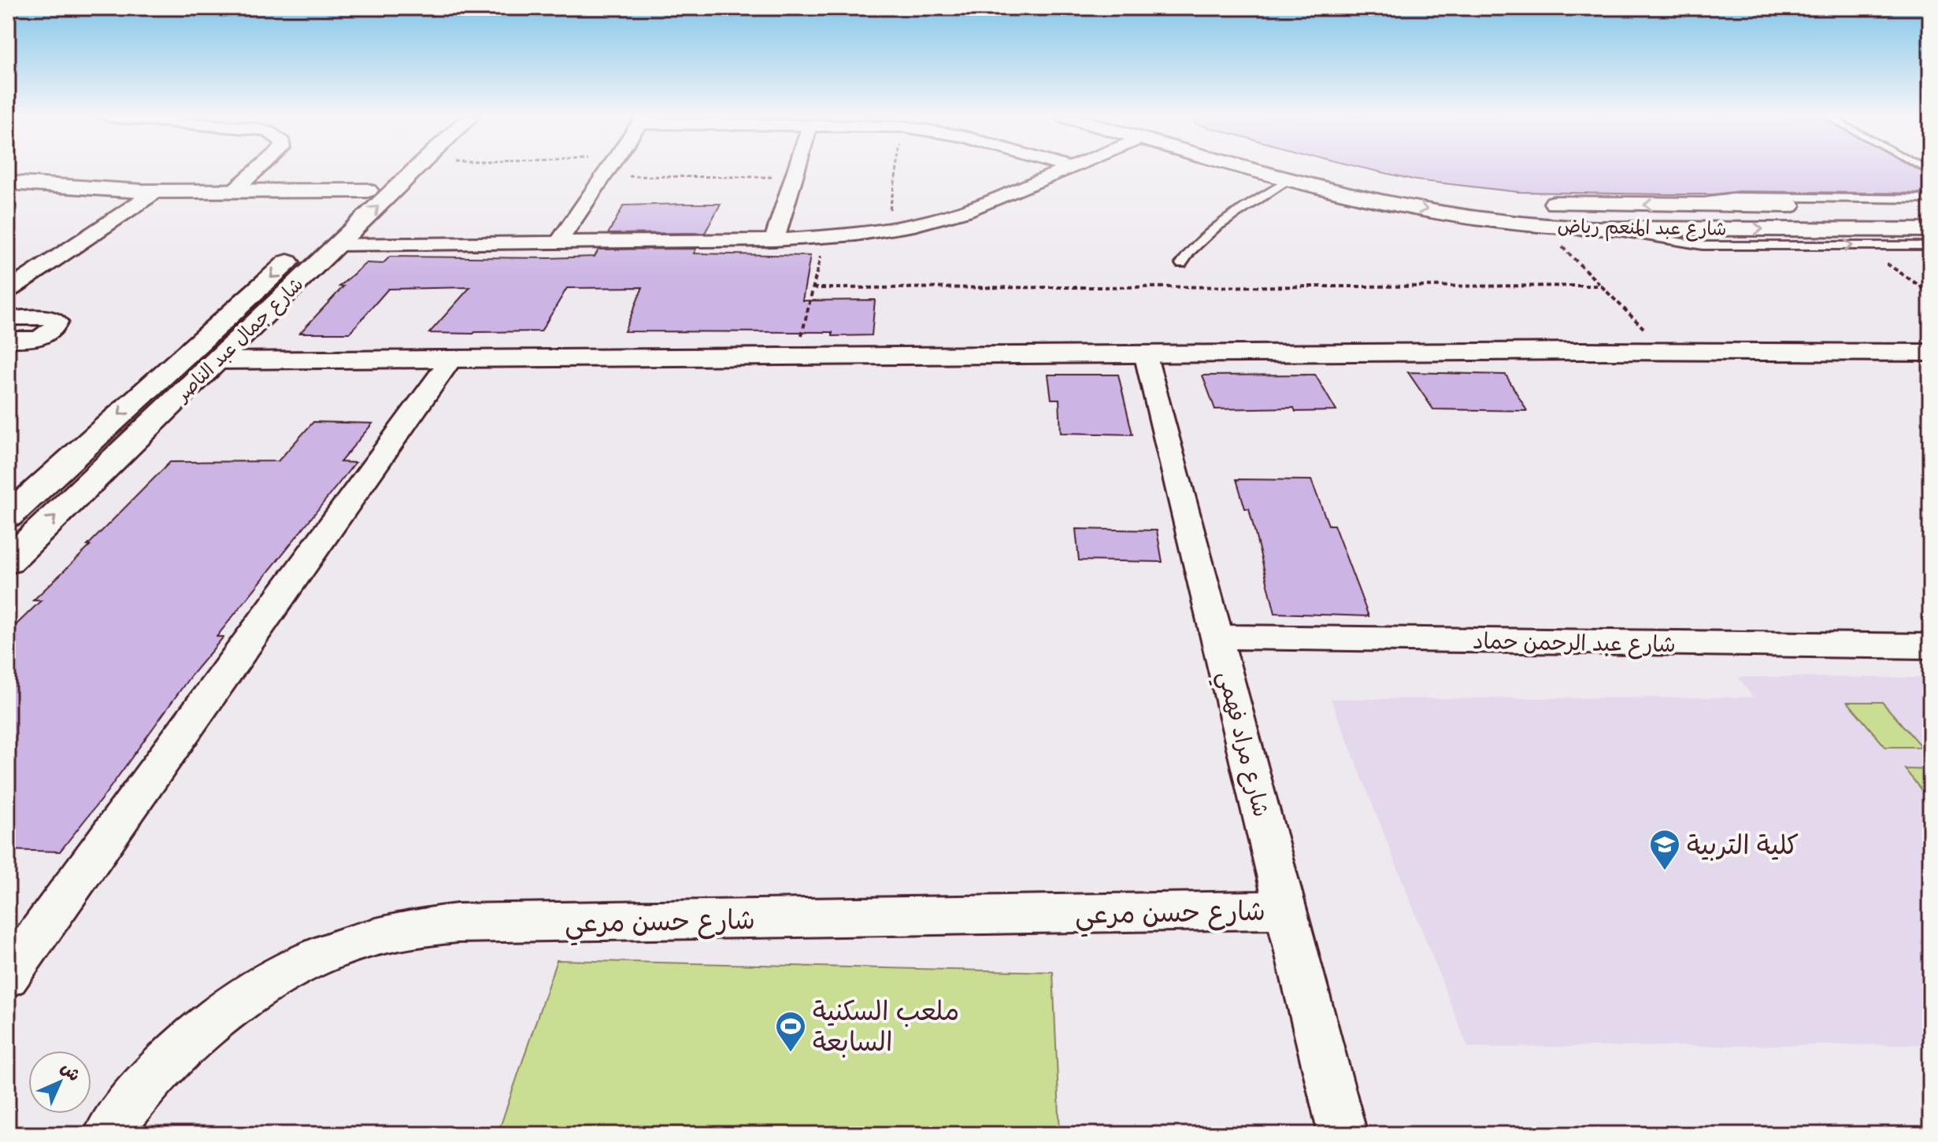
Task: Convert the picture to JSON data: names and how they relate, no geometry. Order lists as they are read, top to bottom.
{
  "streets": {
    "street": [
      "شارع عبد المنعم رياض",
      "شارع جمال عبد الناصر",
      "شارع عبد الرحمن حماد",
      "شارع مراد فهمي",
      "شارع حسن مرعي"
    ]
  },
  "crossings": [
    ["شارع عبد الرحمن حماد", "شارع مراد فهمي"],
    ["شارع مراد فهمي", "شارع حسن مرعي"]
  ],
  "places": {
    "school or university": ["كلية التربية"],
    "sports": ["ملعب السكنية السابعة"]
  },
  "north": "top right"
}
